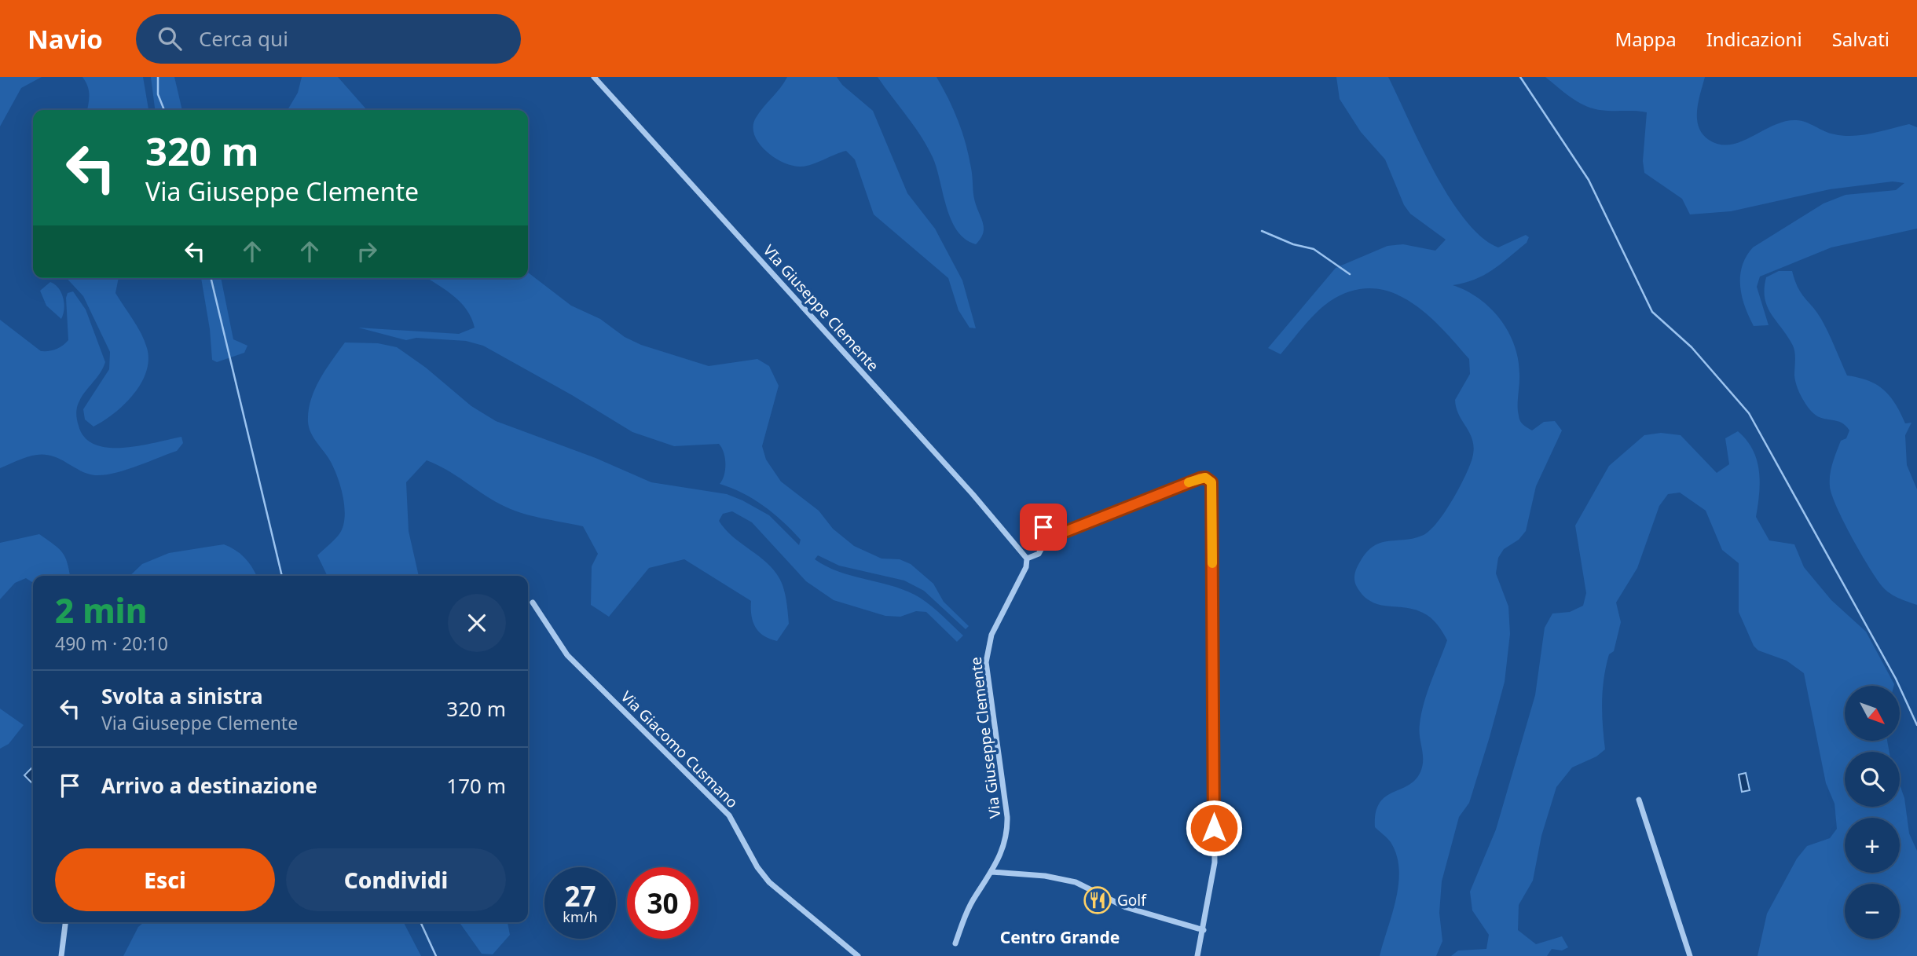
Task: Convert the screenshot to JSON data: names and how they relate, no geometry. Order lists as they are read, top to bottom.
{
  "streets": {
    "street": ["VIa Giuseppe Clemente", "Via Giuseppe Clemente", "Via Giacomo Cusmano"]
  },
  "crossings": [
    ["VIa Giuseppe Clemente", "Via Giuseppe Clemente"]
  ],
  "districts": ["Centro Grande"],
  "places": {
    "restaurant": ["Golf"]
  },
  "north": "bottom right",
  "page": {
    "header": "Navio",
    "search": "Cerca qui",
    "nav": ["Mappa", "Indicazioni", "Salvati"],
    "turn": ["320 m", "Via Giuseppe Clemente"],
    "heading": ["2 min", "490 m · 20:10"],
    "list": [
      {
        "name": "Svolta a sinistra",
        "note": "Via Giuseppe Clemente",
        "value": "320 m"
      },
      {
        "name": "Arrivo a destinazione",
        "value": "170 m"
      }
    ],
    "map_buttons": ["+", "−"],
    "buttons": ["Esci", "Condividi"],
    "speed": "27 km/h",
    "limit": "30"
  }
}
